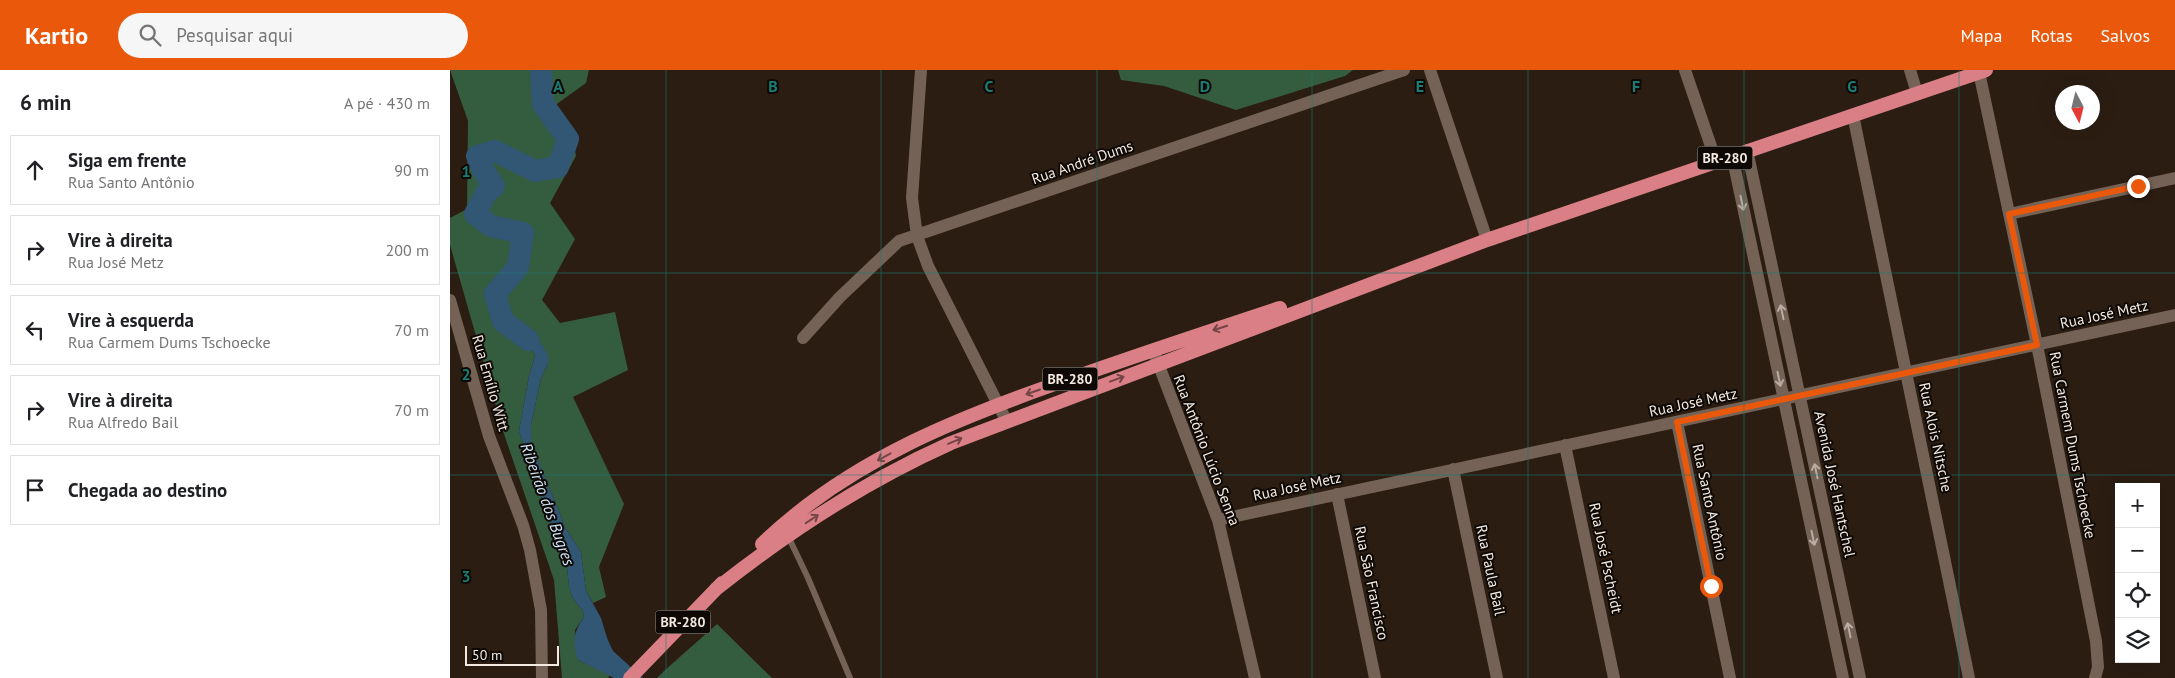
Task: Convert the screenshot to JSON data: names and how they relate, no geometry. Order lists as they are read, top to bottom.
{
  "streets": {
    "highway": ["BR-280"],
    "street": [
      "Rua André Dums",
      "Rua José Metz",
      "Rua Emílio Witt",
      "Rua Alois Nitsche",
      "Rua Carmem Dums Tschoecke",
      "Rua Antônio Lúcio Senna",
      "Avenida José Hantschel",
      "Rua Santo Antônio",
      "Rua José Pscheidt",
      "Rua Paula Bail",
      "Rua São Francisco"
    ]
  },
  "crossings": [
    ["BR-280", "Rua Alois Nitsche"],
    ["BR-280", "Rua Carmem Dums Tschoecke"],
    ["BR-280", "Rua Antônio Lúcio Senna"],
    ["BR-280", "Avenida José Hantschel"],
    ["Rua José Metz", "Rua Alois Nitsche"],
    ["Rua José Metz", "Rua Carmem Dums Tschoecke"],
    ["Rua José Metz", "Rua Antônio Lúcio Senna"],
    ["Rua José Metz", "Avenida José Hantschel"],
    ["Rua José Metz", "Rua Santo Antônio"],
    ["Rua José Metz", "Rua José Pscheidt"],
    ["Rua José Metz", "Rua Paula Bail"],
    ["Rua José Metz", "Rua São Francisco"]
  ],
  "water": ["Ribeirão dos Bugres"],
  "scale_bar": "50 m",
  "north": "bottom",
  "page": {
    "header": "Kartio",
    "search": "Pesquisar aqui",
    "nav": ["Mapa", "Rotas", "Salvos"],
    "heading": ["6 min", "A pé · 430 m"],
    "list": [
      ["Siga em frente", "Rua Santo Antônio", "90 m"],
      ["Vire à direita", "Rua José Metz", "200 m"],
      ["Vire à esquerda", "Rua Carmem Dums Tschoecke", "70 m"],
      ["Vire à direita", "Rua Alfredo Bail", "70 m"],
      "Chegada ao destino"
    ],
    "map_buttons": ["+", "−"],
    "scale": "50 m"
  },
  "grid": {
    "columns": [
      "A",
      "B",
      "C",
      "D",
      "E",
      "F",
      "G"
    ],
    "rows": ["1", "2", "3"]
  }
}
